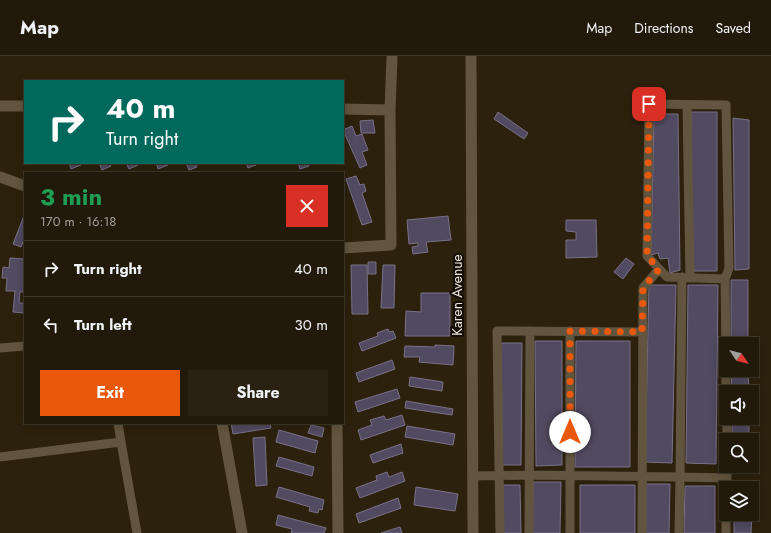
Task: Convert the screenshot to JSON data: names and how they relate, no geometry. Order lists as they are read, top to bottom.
{
  "streets": {
    "street": ["Karen Avenue"]
  },
  "north": "bottom right",
  "page": {
    "header": "Map",
    "nav": ["Map", "Directions", "Saved"],
    "turn": ["40 m", "Turn right"],
    "heading": ["3 min", "170 m · 16:18"],
    "list": [
      {
        "name": "Turn right",
        "value": "40 m"
      },
      {
        "name": "Turn left",
        "value": "30 m"
      }
    ],
    "buttons": ["Exit", "Share"]
  }
}
